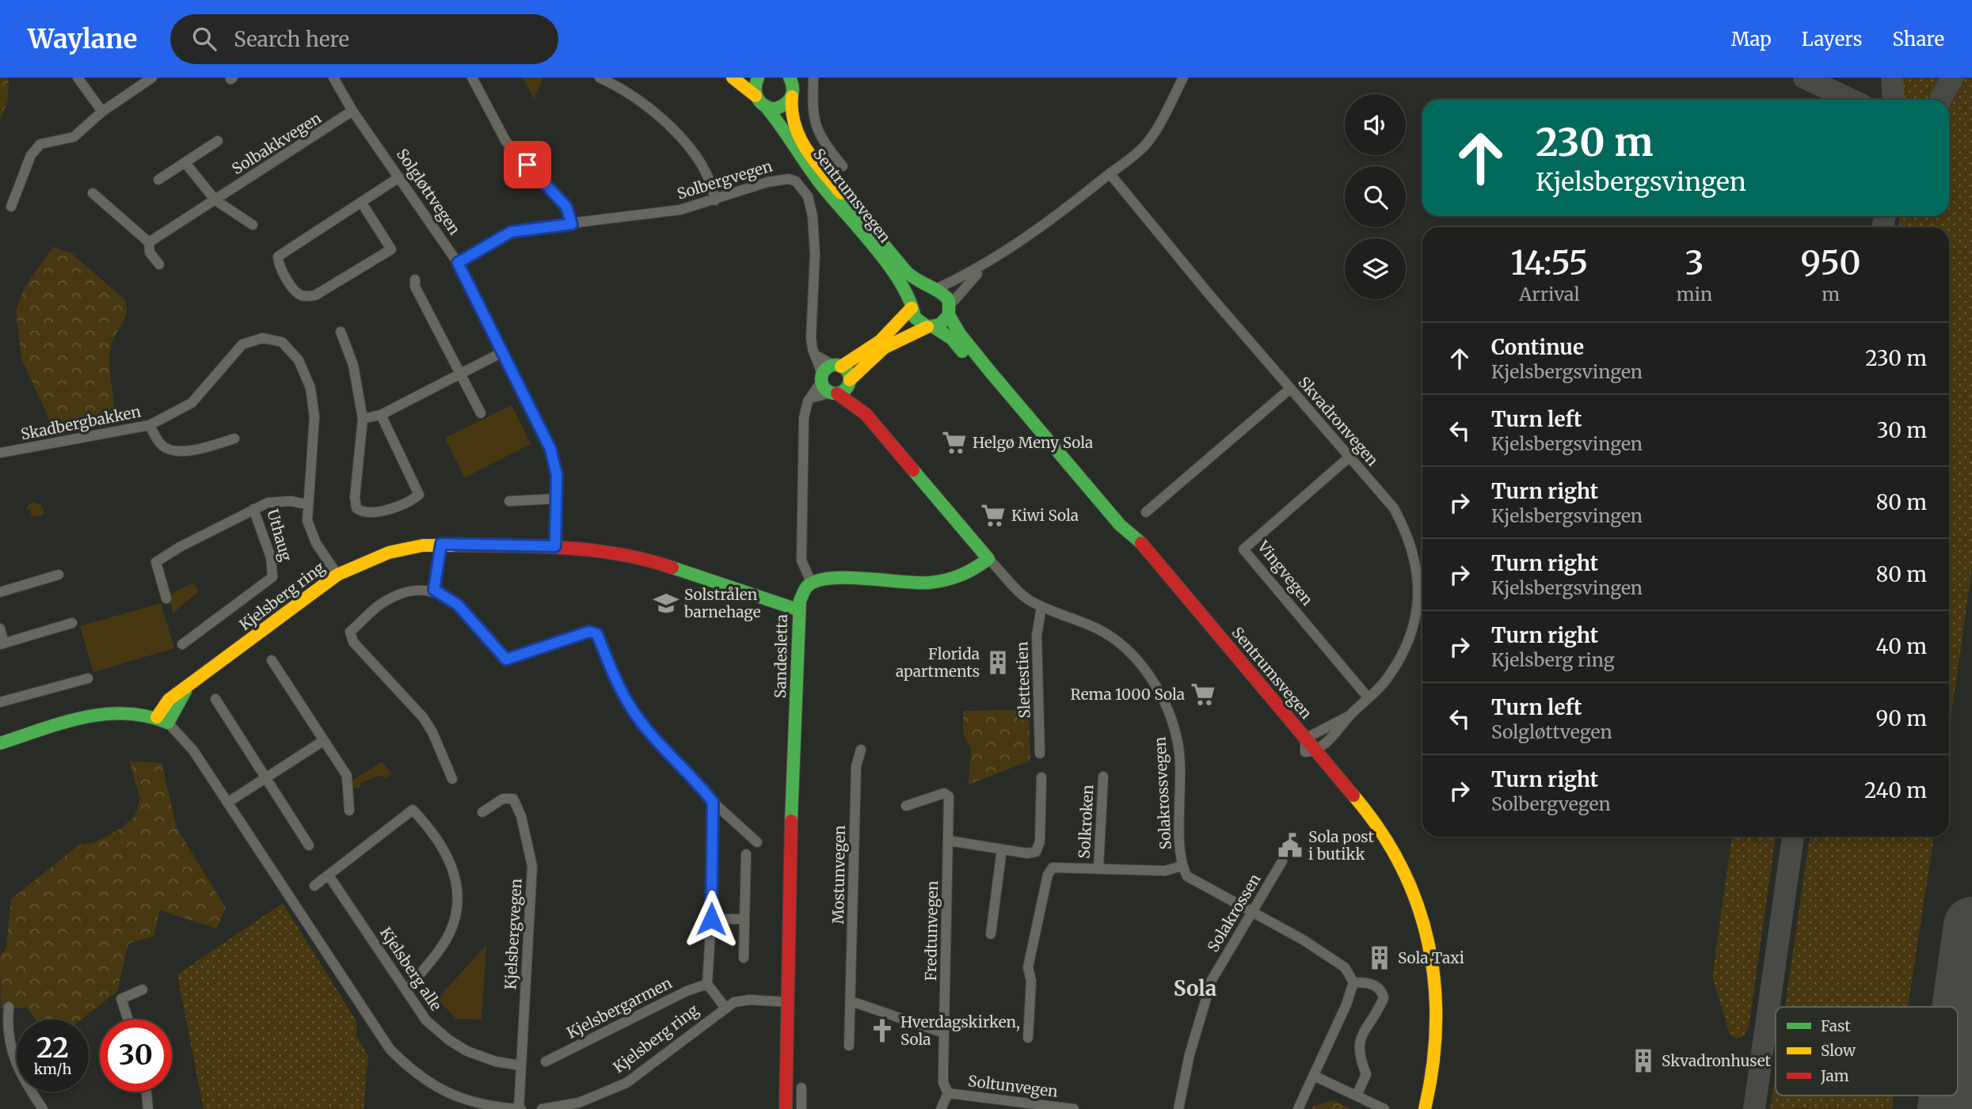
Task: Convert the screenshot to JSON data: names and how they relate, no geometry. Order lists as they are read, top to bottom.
{
  "streets": {
    "main road": ["Sentrumsvegen", "Kjelsberg ring", "Sandesletta"],
    "street": [
      "Solbakkvegen",
      "Solbergvegen",
      "Solgløttvegen",
      "Skvadronvegen",
      "Skadbergbakken",
      "Uthaug",
      "Vingvegen",
      "Slettestien",
      "Solakrossvegen",
      "Solkroken",
      "Mostunvegen",
      "Solakrossen",
      "Fredtunvegen",
      "Kjelsbergvegen",
      "Kjelsberg alle",
      "Kjelsbergarmen",
      "Soltunvegen"
    ]
  },
  "crossings": [
    ["Solbakkvegen", "Solgløttvegen"],
    ["Solbergvegen", "Solgløttvegen"],
    ["Solgløttvegen", "Kjelsberg ring"],
    ["Sentrumsvegen", "Skvadronvegen"],
    ["Skvadronvegen", "Vingvegen"],
    ["Skadbergbakken", "Uthaug"],
    ["Skadbergbakken", "Kjelsberg ring"],
    ["Kjelsberg ring", "Sandesletta"],
    ["Slettestien", "Solakrossvegen"],
    ["Solakrossvegen", "Solkroken"],
    ["Solakrossvegen", "Solakrossen"],
    ["Fredtunvegen", "Soltunvegen"],
    ["Kjelsbergvegen", "Kjelsberg alle"]
  ],
  "districts": ["Sola"],
  "places": {
    "supermarket": ["Helgø Meny Sola", "Kiwi Sola", "Rema 1000 Sola"],
    "school or university": ["Solstrålen barnehage"],
    "building": ["Florida apartments", "Sola Taxi", "Skvadronhuset"],
    "public building": ["Sola post i butikk"],
    "church": ["Hverdagskirken, Sola"]
  },
  "legend": ["Fast", "Slow", "Jam"],
  "page": {
    "header": "Waylane",
    "search": "Search here",
    "nav": ["Map", "Layers", "Share"],
    "turn": ["230 m", "Kjelsbergsvingen"],
    "eta": [
      "14:55",
      "Arrival",
      "3",
      "min",
      "950",
      "m"
    ],
    "list": [
      {
        "name": "Continue",
        "note": "Kjelsbergsvingen",
        "value": "230 m"
      },
      {
        "name": "Turn left",
        "note": "Kjelsbergsvingen",
        "value": "30 m"
      },
      {
        "name": "Turn right",
        "note": "Kjelsbergsvingen",
        "value": "80 m"
      },
      {
        "name": "Turn right",
        "note": "Kjelsbergsvingen",
        "value": "80 m"
      },
      {
        "name": "Turn right",
        "note": "Kjelsberg ring",
        "value": "40 m"
      },
      {
        "name": "Turn left",
        "note": "Solgløttvegen",
        "value": "90 m"
      },
      {
        "name": "Turn right",
        "note": "Solbergvegen",
        "value": "240 m"
      }
    ],
    "speed": "22 km/h",
    "limit": "30"
  }
}
